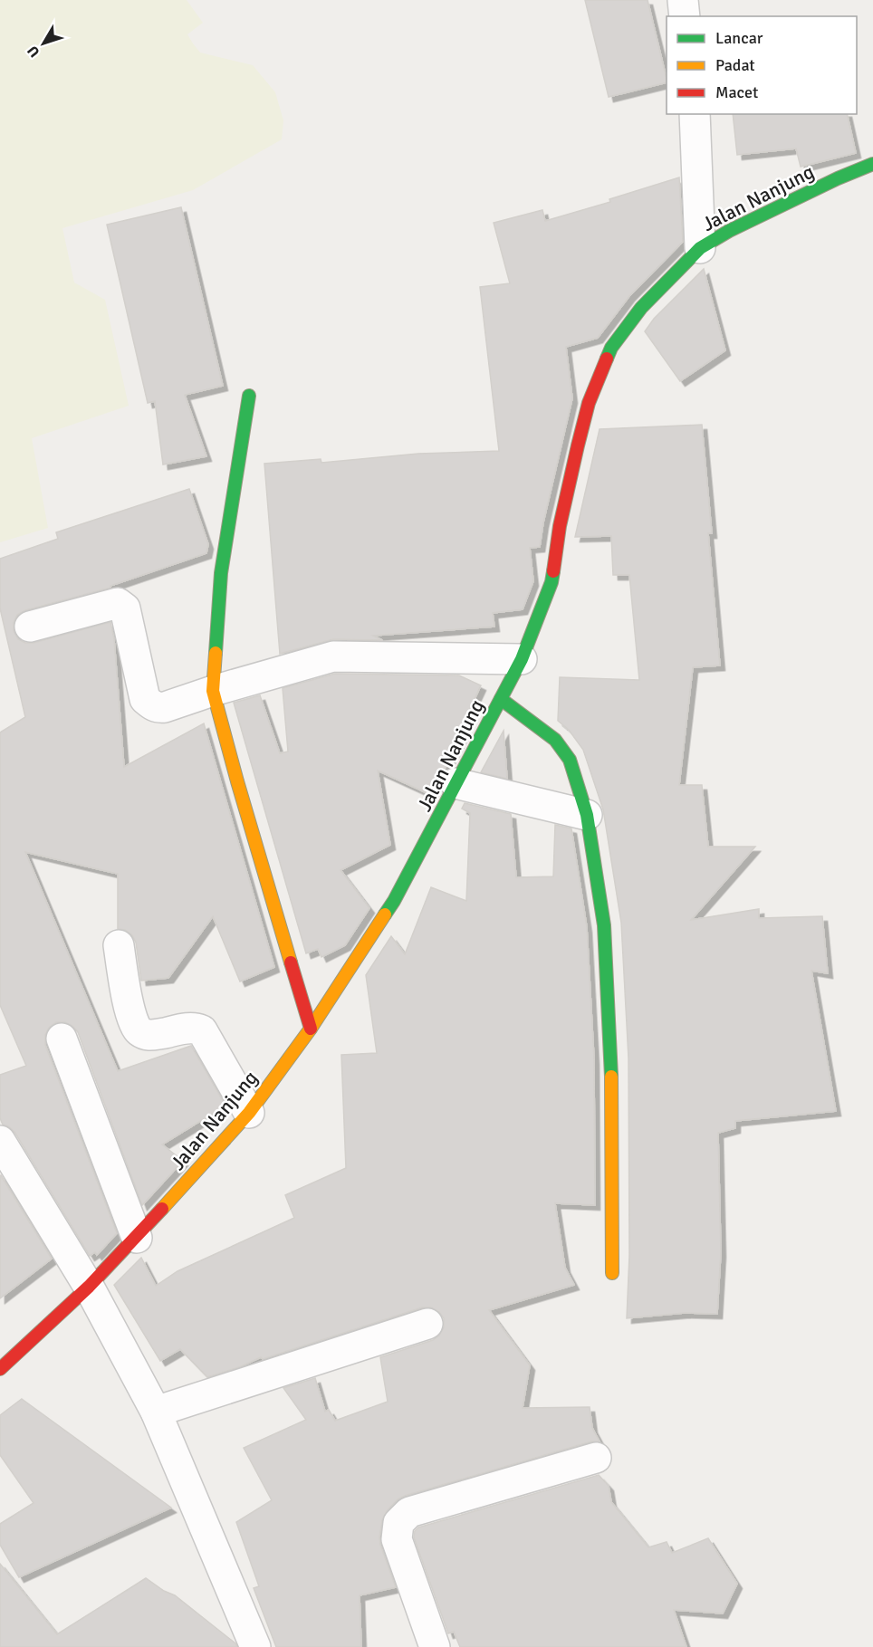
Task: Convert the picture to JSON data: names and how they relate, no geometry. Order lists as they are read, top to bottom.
{
  "streets": {
    "main road": ["Jalan Nanjung"]
  },
  "legend": ["Lancar", "Padat", "Macet"],
  "north": "bottom left"
}
